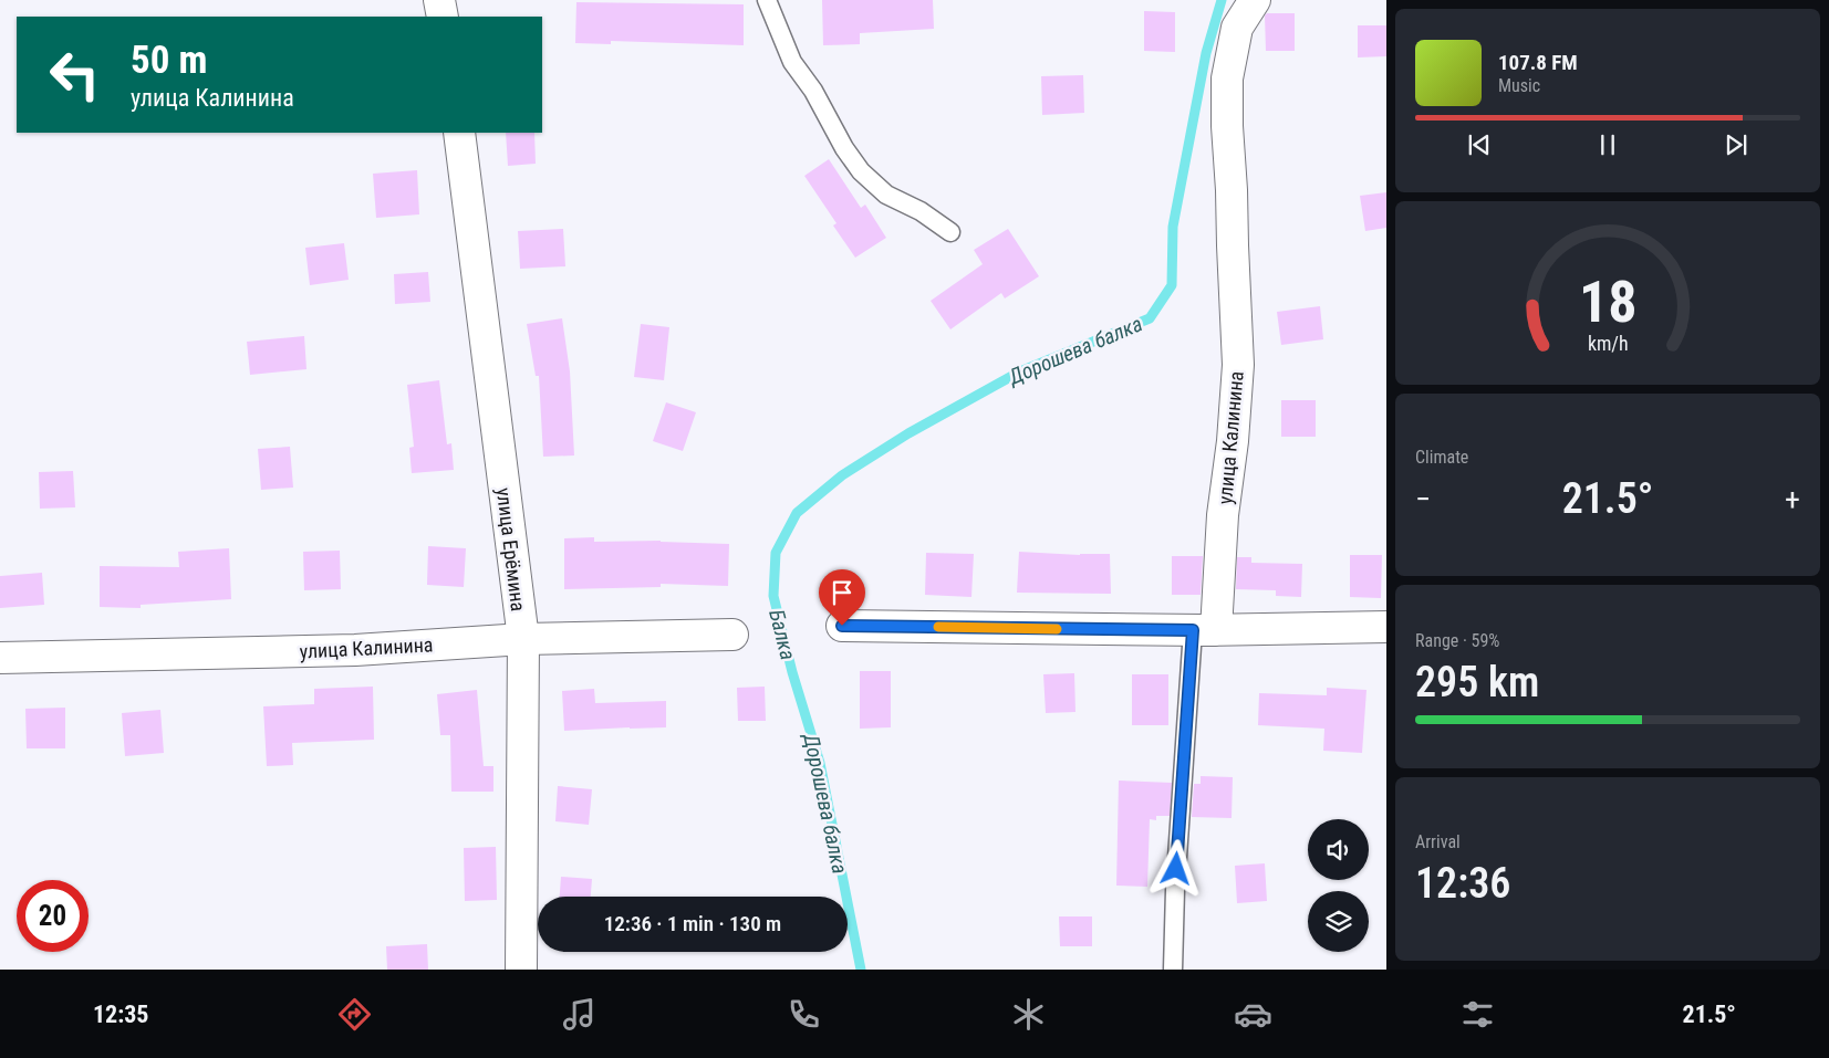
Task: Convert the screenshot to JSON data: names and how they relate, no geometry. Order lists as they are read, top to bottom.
{
  "streets": {
    "street": ["улица Калинина", "улица Ерёмина"]
  },
  "crossings": [
    ["улица Калинина", "улица Ерёмина"]
  ],
  "water": ["Дорошева балка", "Балка"],
  "page": {
    "turn": ["50 m", "улица Калинина"],
    "song": ["107.8 FM", "Music"],
    "tile": [
      "Climate",
      ["Range · 59%", "295 km"],
      ["Arrival", "12:36"]
    ],
    "heat": ["−", "21.5°", "+"],
    "limit": "20",
    "trip": "12:36 · 1 min · 130 m",
    "tabs": ["12:35", "21.5°"],
    "gauge": ["18", "km/h"]
  }
}
